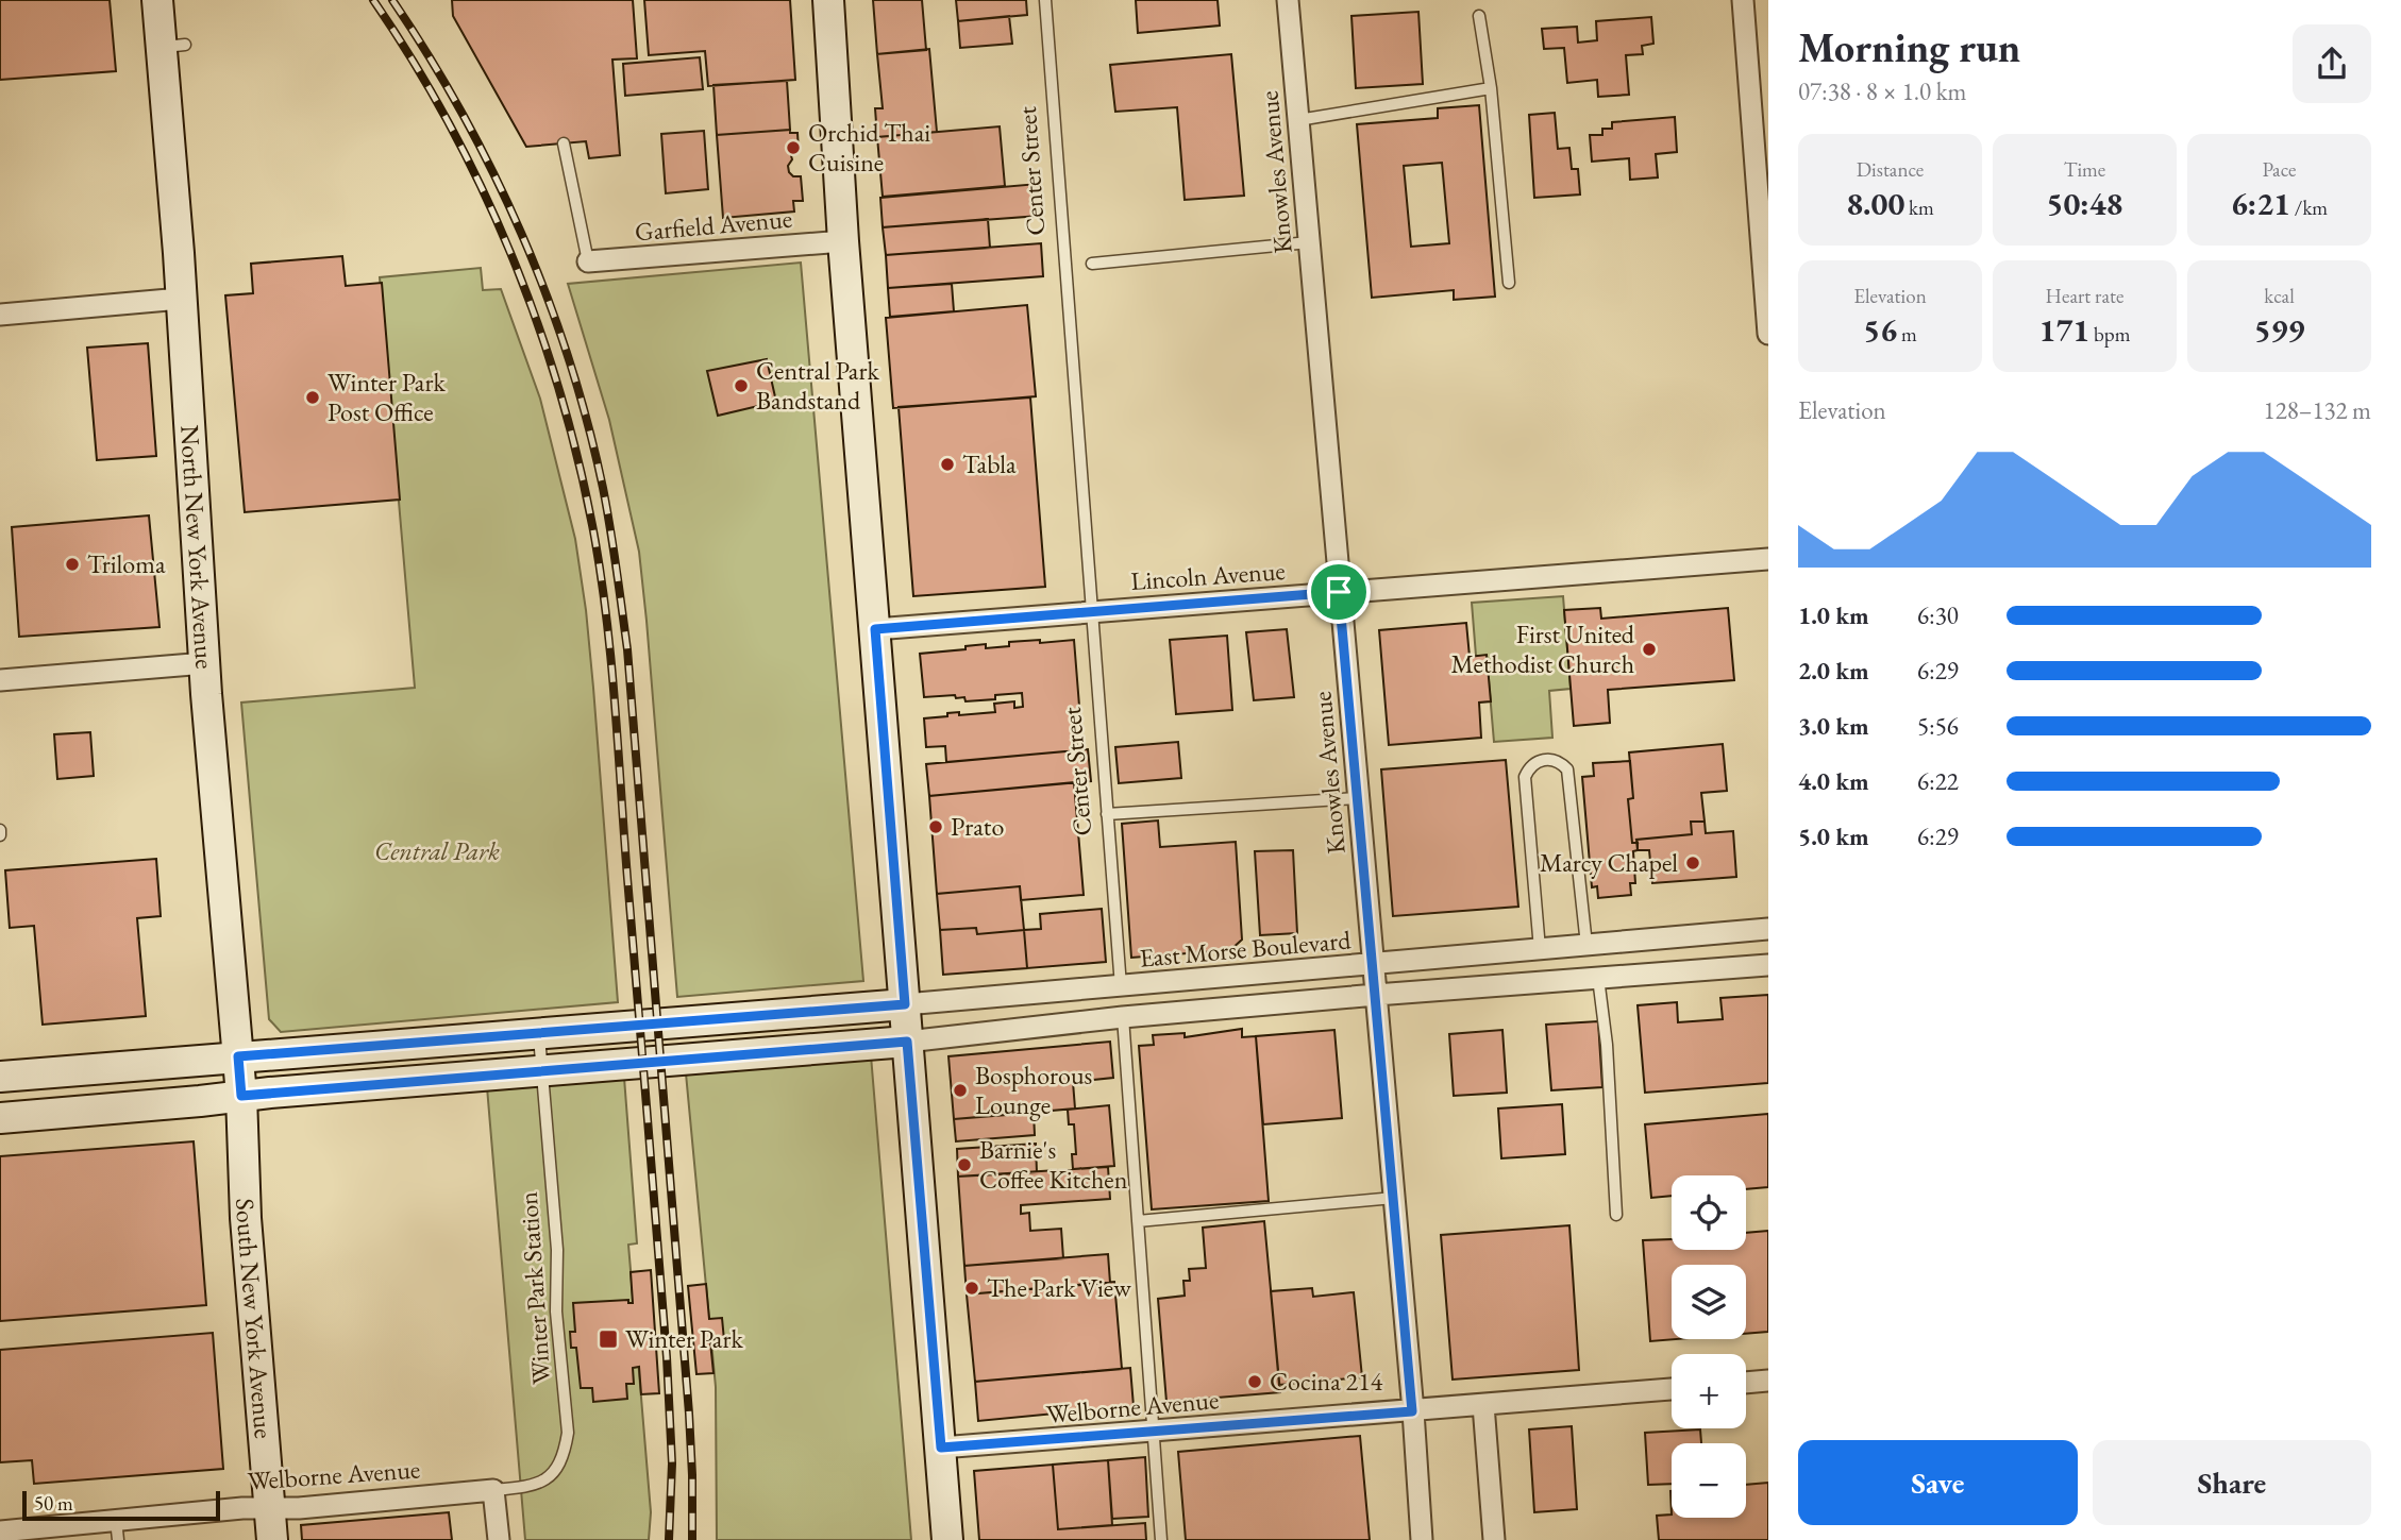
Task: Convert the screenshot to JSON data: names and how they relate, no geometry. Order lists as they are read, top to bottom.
{
  "streets": {
    "street": [
      "Center Street",
      "Knowles Avenue",
      "Garfield Avenue",
      "North New York Avenue",
      "Lincoln Avenue",
      "East Morse Boulevard",
      "South New York Avenue",
      "Welborne Avenue"
    ],
    "lane": ["Winter Park Station"]
  },
  "crossings": [
    ["Center Street", "Lincoln Avenue"],
    ["Center Street", "East Morse Boulevard"],
    ["Center Street", "Welborne Avenue"],
    ["Knowles Avenue", "Lincoln Avenue"],
    ["Knowles Avenue", "East Morse Boulevard"],
    ["Knowles Avenue", "Welborne Avenue"],
    ["North New York Avenue", "South New York Avenue"],
    ["Winter Park Station", "Welborne Avenue"],
    ["South New York Avenue", "Welborne Avenue"]
  ],
  "parks": ["Central Park"],
  "places": {
    "other": [
      "Orchid Thai Cuisine",
      "Central Park Bandstand",
      "Winter Park Post Office",
      "Tabla",
      "Triloma",
      "First United Methodist Church",
      "Prato",
      "Marcy Chapel",
      "Bosphorous Lounge",
      "Barnie's Coffee Kitchen",
      "The Park View",
      "Cocina 214"
    ],
    "transit": ["Winter Park"]
  },
  "scale_bar": "50 m",
  "page": {
    "heading": ["Morning run", "07:38 · 8 × 1.0 km"],
    "stats": [
      ["Distance", "8.00 km"],
      ["Time", "50:48"],
      ["Pace", "6:21 /km"],
      ["Elevation", "56 m"],
      ["Heart rate", "171 bpm"],
      ["kcal", "599"]
    ],
    "chart": ["Elevation", "128–132 m"],
    "list": [
      {
        "name": "1.0 km",
        "note": "6:30"
      },
      {
        "name": "2.0 km",
        "note": "6:29"
      },
      {
        "name": "3.0 km",
        "note": "5:56"
      },
      {
        "name": "4.0 km",
        "note": "6:22"
      },
      {
        "name": "5.0 km",
        "note": "6:29"
      }
    ],
    "map_buttons": ["+", "−"],
    "buttons": ["Save", "Share"],
    "scale": "50 m"
  }
}
